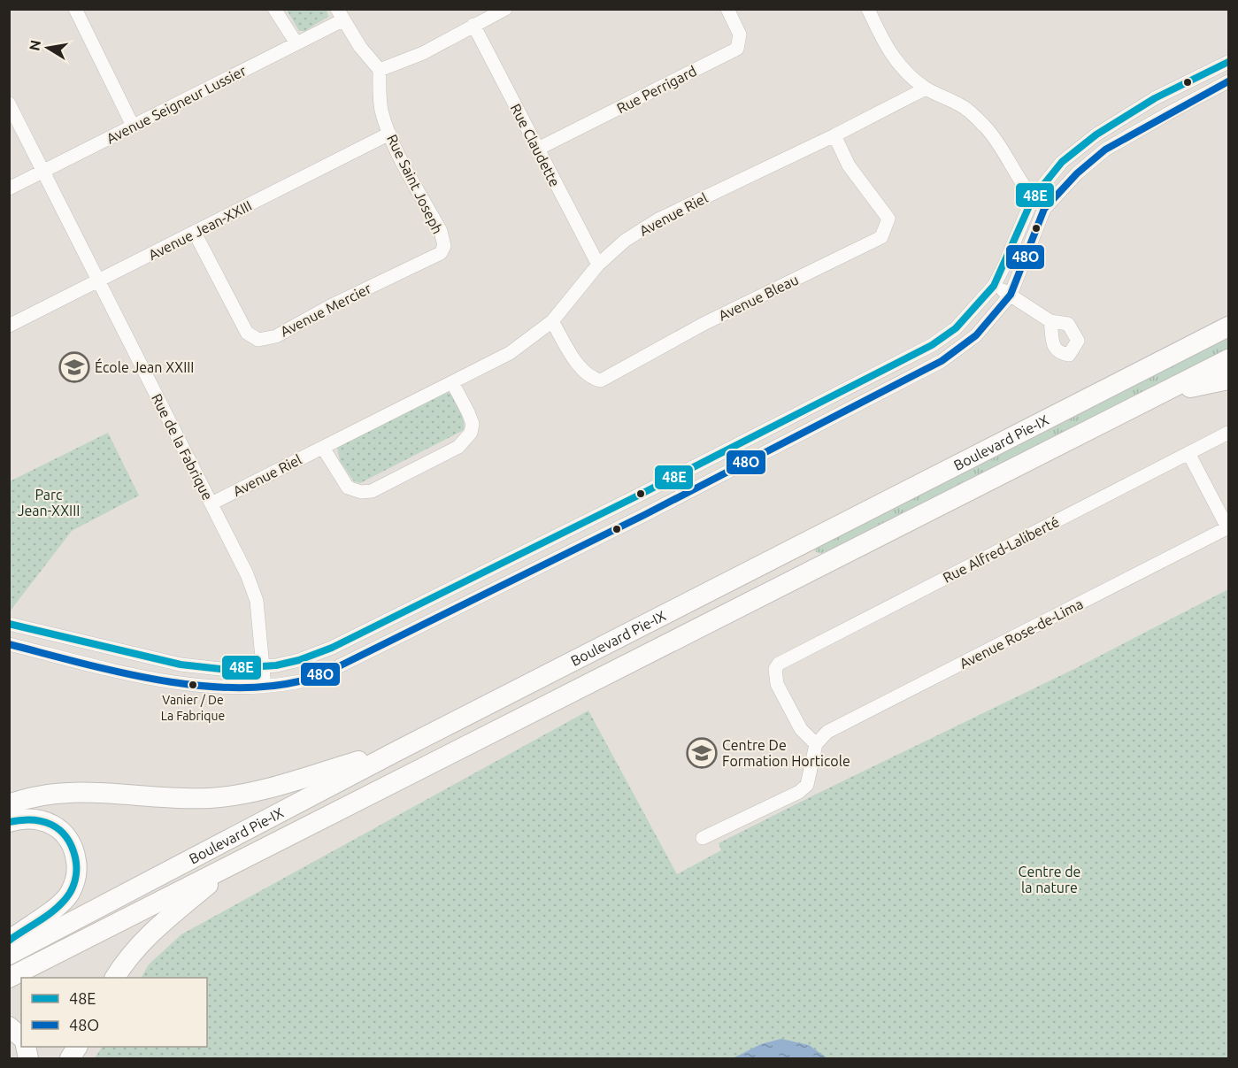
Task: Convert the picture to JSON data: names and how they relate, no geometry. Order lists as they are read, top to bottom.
{
  "streets": {
    "highway": ["Boulevard Pie-IX"],
    "street": [
      "Rue Perrigard",
      "Avenue Seigneur Lussier",
      "Rue Claudette",
      "Rue Saint Joseph",
      "Avenue Riel",
      "Avenue Jean-XXIII",
      "Avenue Bleau",
      "Avenue Mercier",
      "Rue de la Fabrique",
      "Rue Alfred-Laliberté",
      "Avenue Rose-de-Lima"
    ]
  },
  "crossings": [
    ["Rue Perrigard", "Rue Claudette"],
    ["Avenue Seigneur Lussier", "Rue de la Fabrique"],
    ["Rue Claudette", "Avenue Riel"],
    ["Rue Saint Joseph", "Avenue Jean-XXIII"],
    ["Rue Saint Joseph", "Avenue Mercier"],
    ["Avenue Riel", "Avenue Bleau"],
    ["Avenue Riel", "Rue de la Fabrique"],
    ["Avenue Jean-XXIII", "Avenue Mercier"],
    ["Avenue Jean-XXIII", "Rue de la Fabrique"],
    ["Rue Alfred-Laliberté", "Avenue Rose-de-Lima"]
  ],
  "parks": ["Parc Jean-XXIII", "Centre de la nature"],
  "places": {
    "school or university": ["École Jean XXIII", "Centre De Formation Horticole"],
    "other": ["Vanier / De La Fabrique"]
  },
  "lines": ["transit line 48E", "transit line 48O"],
  "legend": ["48E", "48O"],
  "north": "left"
}
